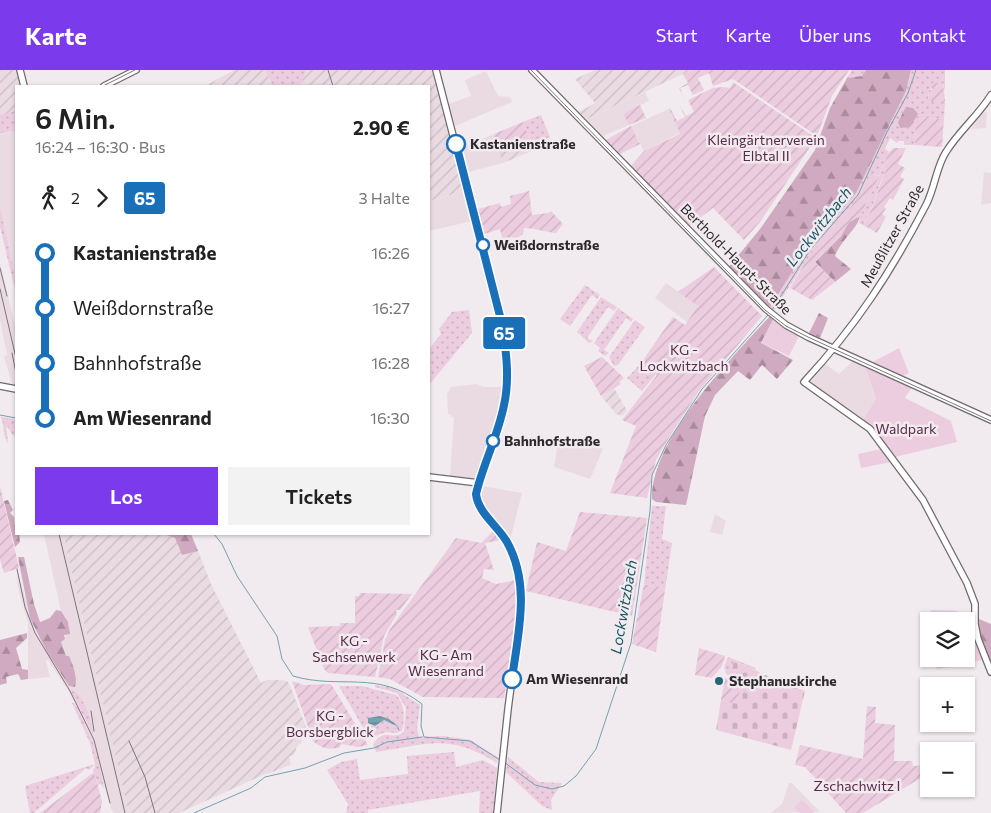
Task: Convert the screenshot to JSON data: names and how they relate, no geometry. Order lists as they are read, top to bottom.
{
  "streets": {
    "street": ["Meußlitzer Straße", "Berthold-Haupt-Straße"]
  },
  "crossings": [
    ["Meußlitzer Straße", "Berthold-Haupt-Straße"]
  ],
  "water": ["Lockwitzbach"],
  "parks": [
    "Kleingärtnerverein Elbtal II",
    "KG - Lockwitzbach",
    "Waldpark",
    "KG - Sachsenwerk",
    "KG - Am Wiesenrand",
    "KG - Borsbergblick",
    "Zschachwitz I"
  ],
  "places": [
    "Kastanienstraße",
    "Weißdornstraße",
    "Bahnhofstraße",
    "Am Wiesenrand",
    "Stephanuskirche"
  ],
  "lines": ["bus line 65"],
  "page": {
    "header": "Karte",
    "nav": [
      "Start",
      "Karte",
      "Über uns",
      "Kontakt"
    ],
    "on_map": "65",
    "heading": ["6 Min.", "16:24 – 16:30 · Bus", "2.90 €"],
    "legs": ["2", "65", "3 Halte"],
    "list": [
      {
        "name": "Kastanienstraße",
        "value": "16:26"
      },
      {
        "name": "Weißdornstraße",
        "value": "16:27"
      },
      {
        "name": "Bahnhofstraße",
        "value": "16:28"
      },
      {
        "name": "Am Wiesenrand",
        "value": "16:30"
      }
    ],
    "buttons": ["Los", "Tickets"],
    "map_buttons": ["+", "−"]
  }
}
